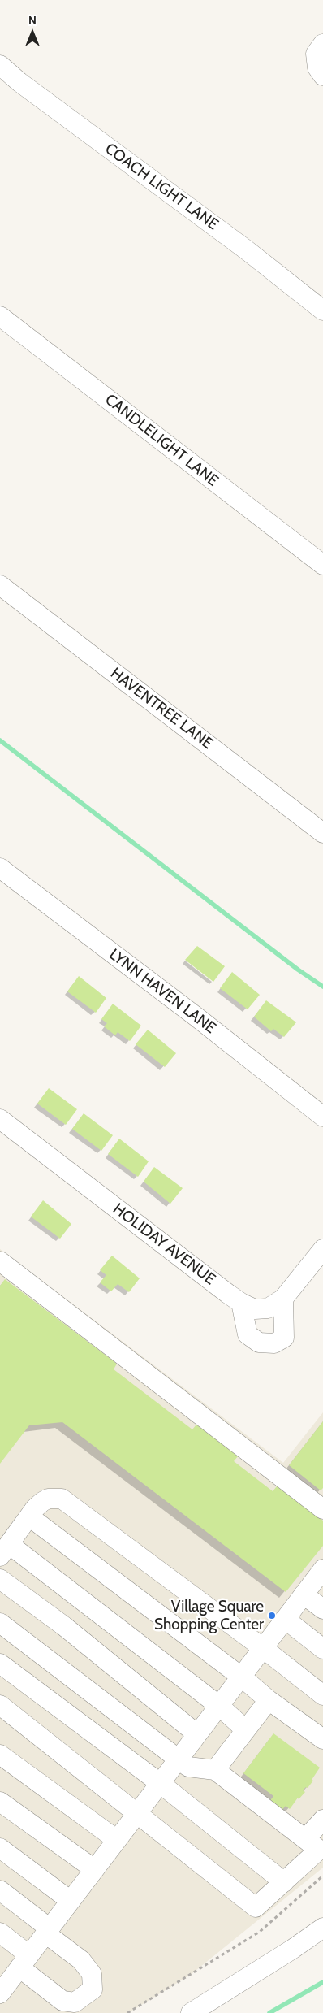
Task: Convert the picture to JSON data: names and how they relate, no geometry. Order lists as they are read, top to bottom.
{
  "streets": {
    "street": [
      "COACH LIGHT LANE",
      "CANDLELIGHT LANE",
      "HAVENTREE LANE",
      "LYNN HAVEN LANE",
      "HOLIDAY AVENUE"
    ]
  },
  "places": ["Village Square Shopping Center"],
  "north": "top"
}
